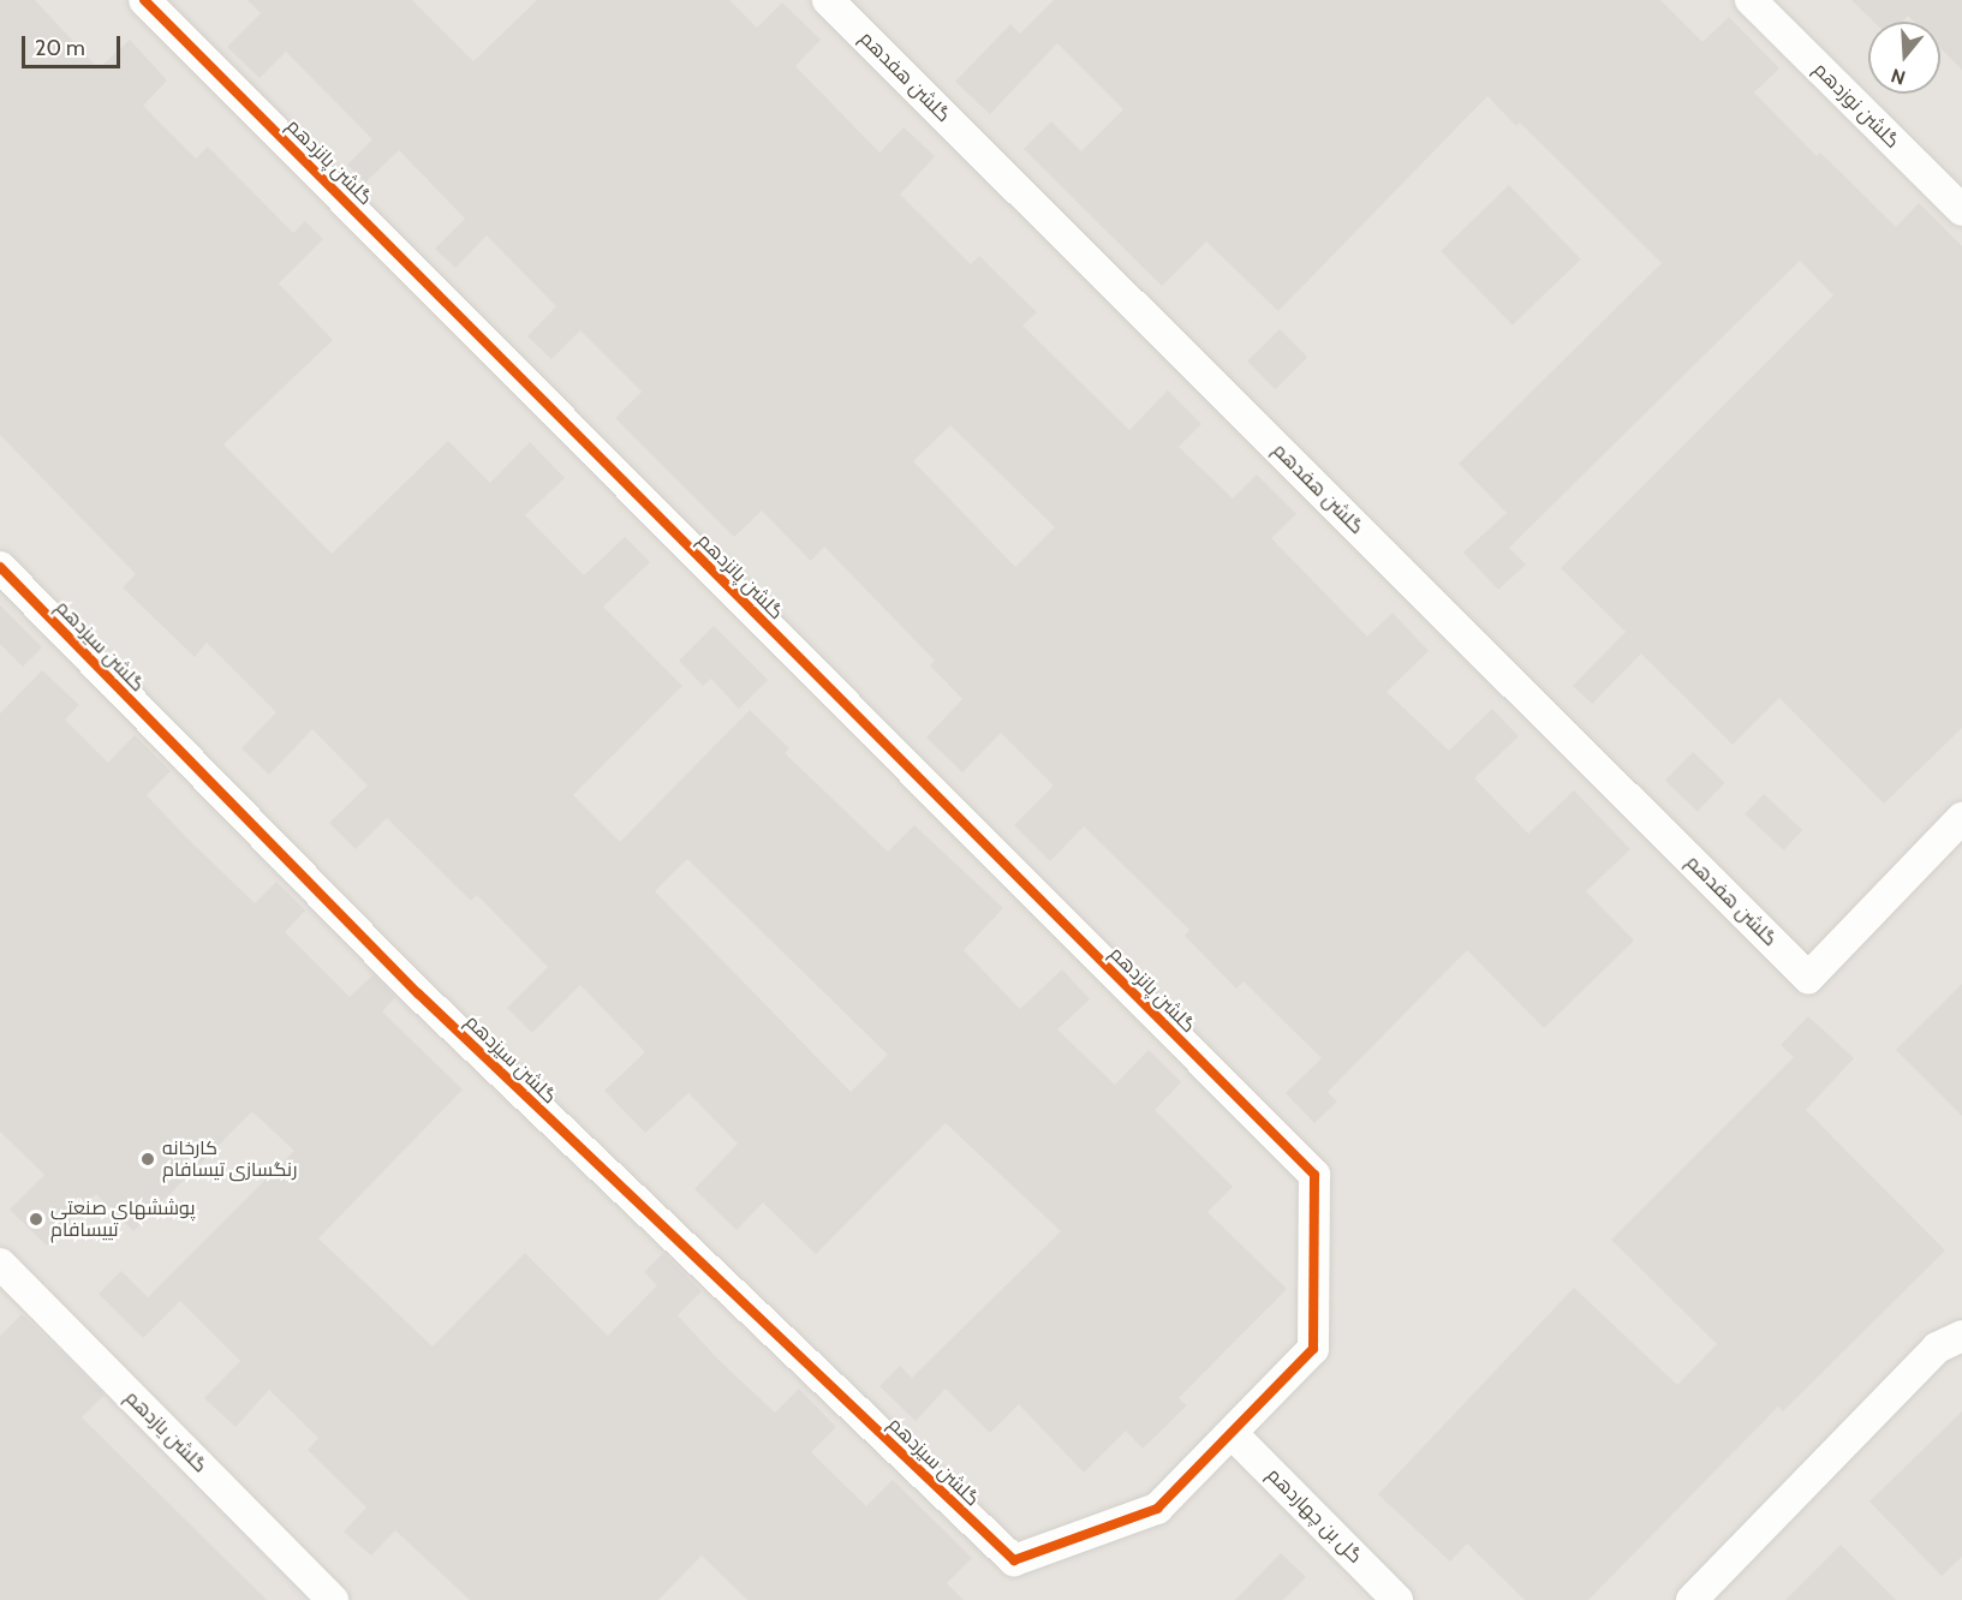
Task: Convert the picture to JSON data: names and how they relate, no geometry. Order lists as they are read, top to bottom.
{
  "streets": {
    "street": [
      "گلشن هفدهم",
      "گلشن نوزدهم",
      "گلشن پانزدهم",
      "گلشن سیزدهم",
      "گلشن یازدهم",
      "گل بن چهاردهم"
    ]
  },
  "crossings": [
    ["گلشن پانزدهم", "گلشن سیزدهم"],
    ["گلشن پانزدهم", "گل بن چهاردهم"],
    ["گلشن سیزدهم", "گل بن چهاردهم"]
  ],
  "places": ["کارخانه رنگسازی تیسافام", "پوششهای صنعتی تییسافام"],
  "scale_bar": "20 m",
  "north": "bottom"
}
